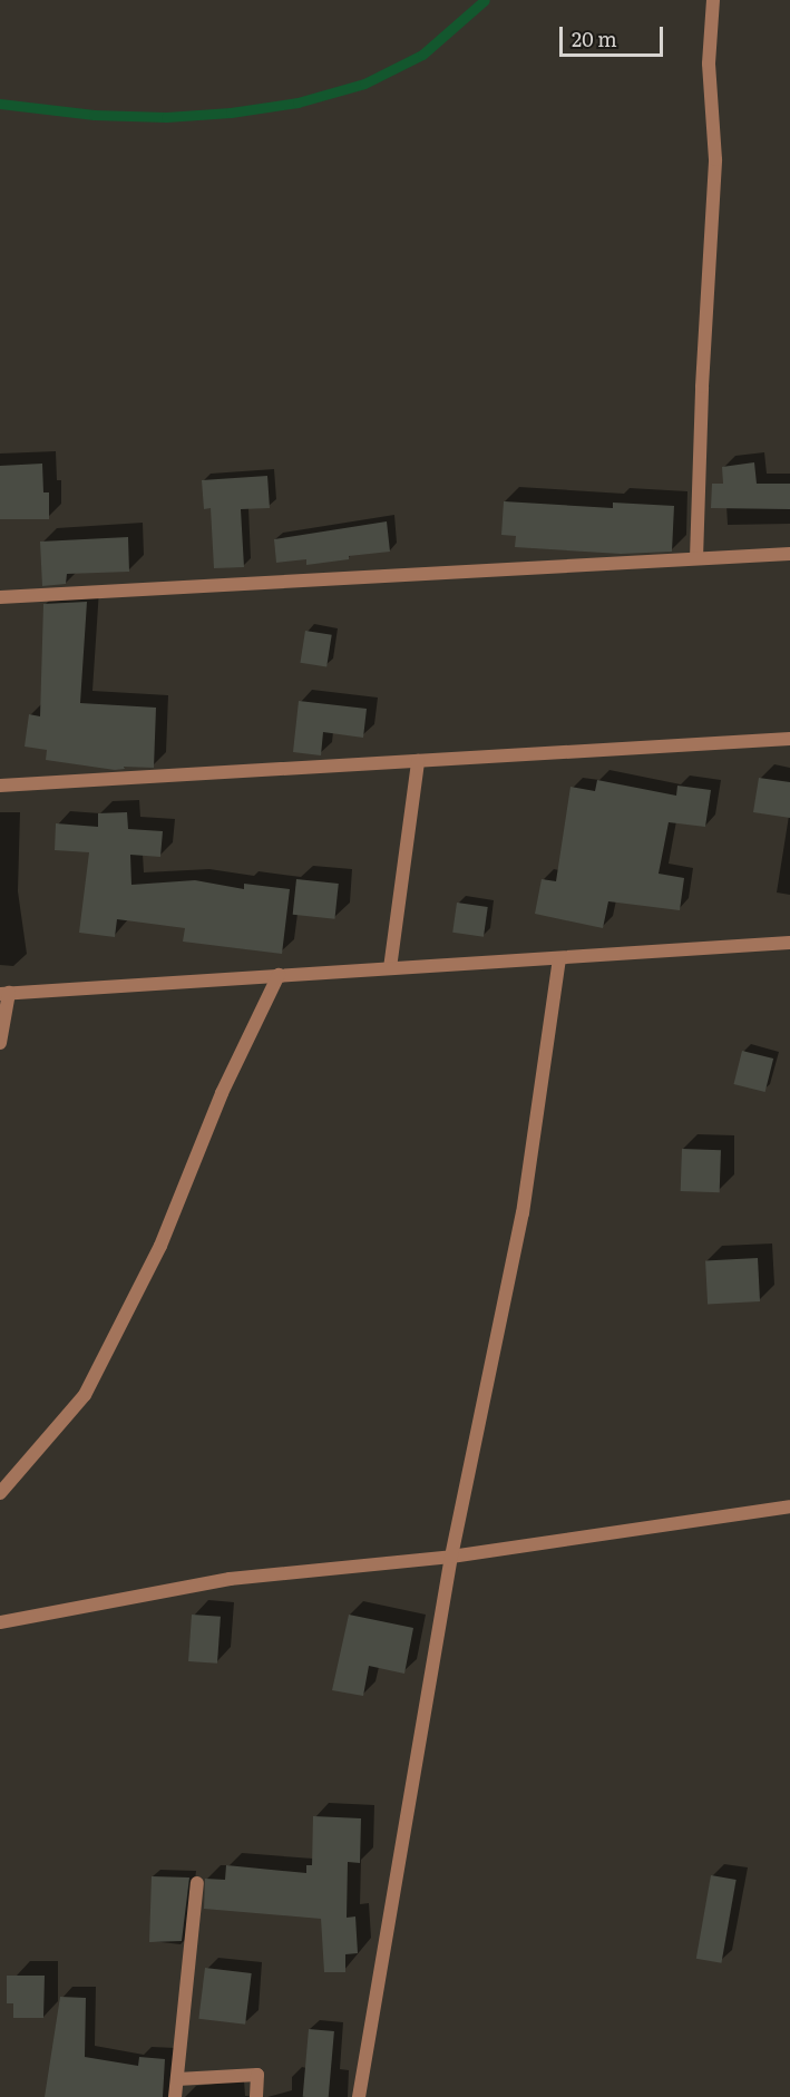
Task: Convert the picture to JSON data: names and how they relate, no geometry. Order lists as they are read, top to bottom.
{
  "scale_bar": "20 m"
}
